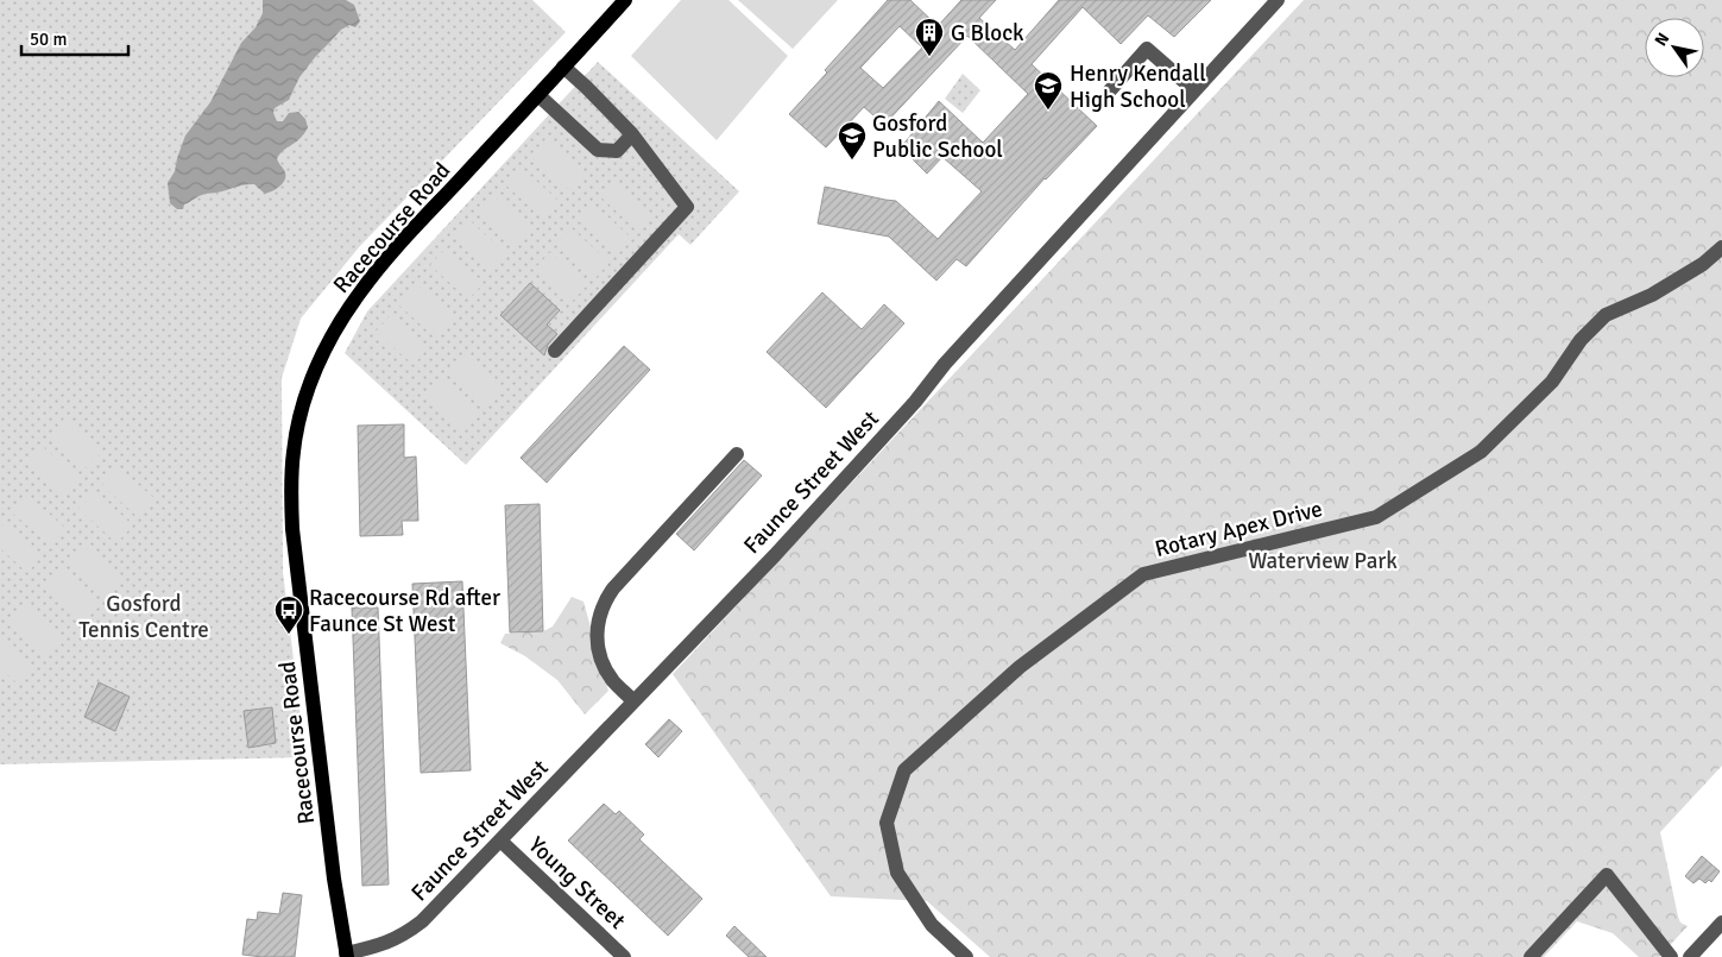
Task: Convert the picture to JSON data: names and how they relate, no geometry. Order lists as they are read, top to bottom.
{
  "streets": {
    "main road": ["Racecourse Road"],
    "street": ["Faunce Street West", "Rotary Apex Drive", "Young Street"]
  },
  "crossings": [
    ["Racecourse Road", "Faunce Street West"],
    ["Faunce Street West", "Young Street"]
  ],
  "parks": ["Waterview Park", "Gosford Tennis Centre"],
  "places": {
    "building": ["G Block"],
    "school or university": ["Henry Kendall High School", "Gosford Public School"],
    "bus stop": ["Racecourse Rd after Faunce St West"]
  },
  "scale_bar": "50 m",
  "north": "top left"
}
